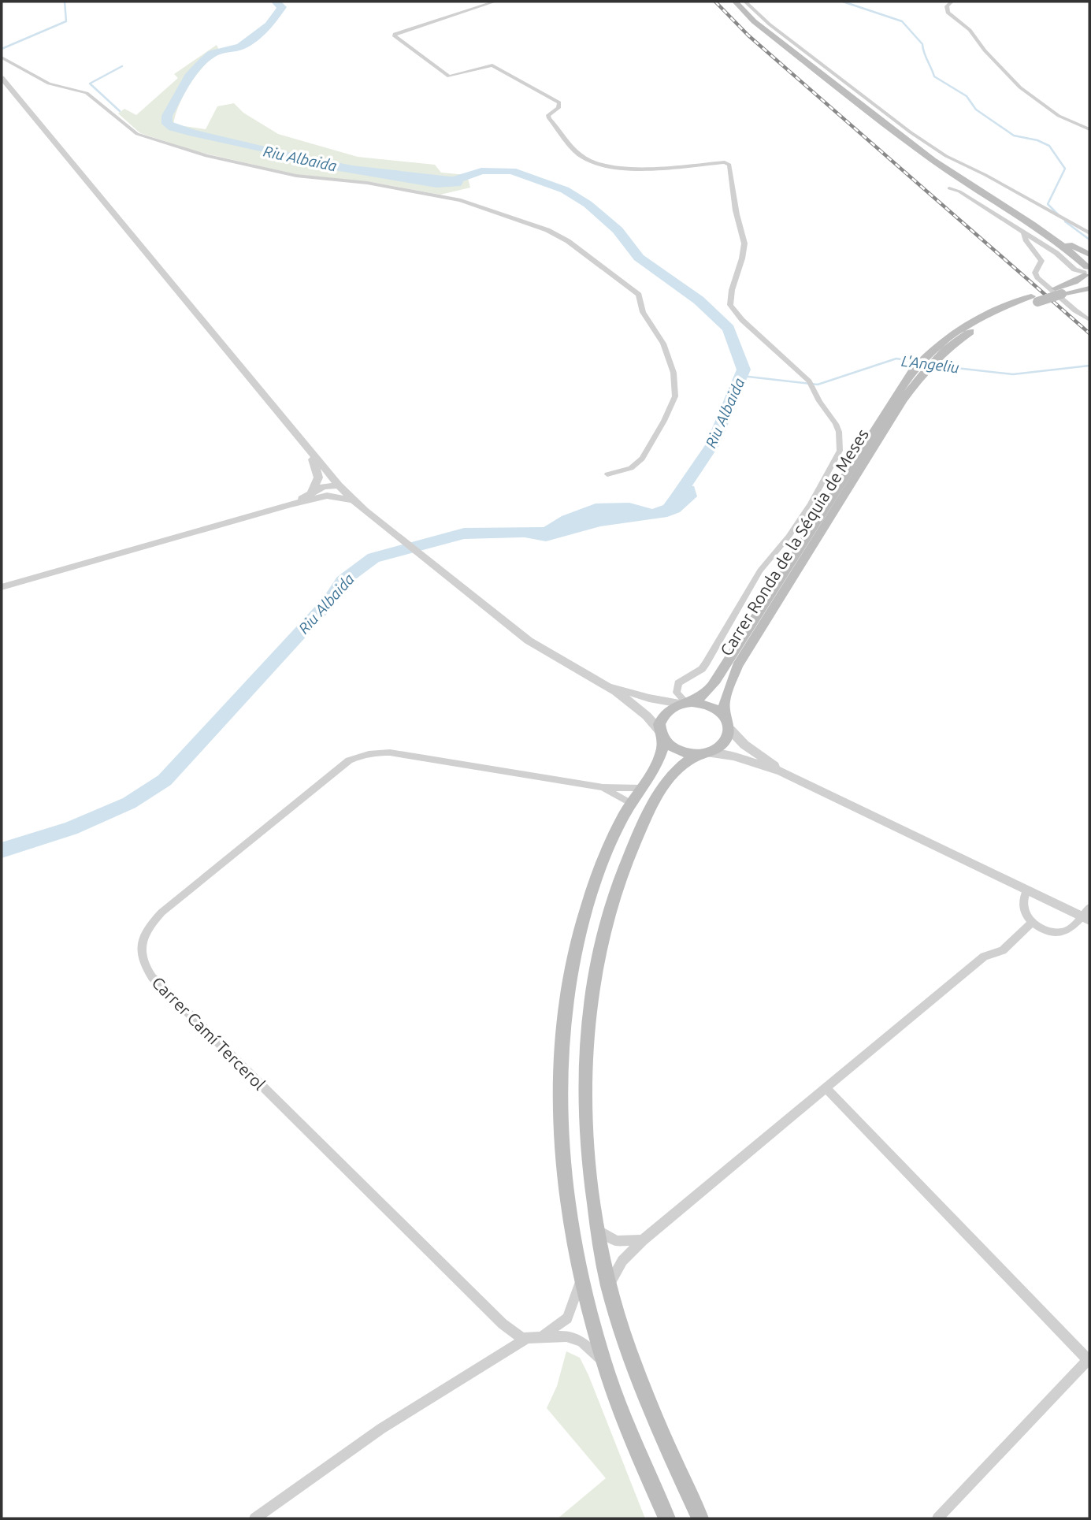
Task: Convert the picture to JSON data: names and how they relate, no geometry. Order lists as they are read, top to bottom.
{
  "streets": {
    "main road": ["Carrer Ronda de la Séquia de Meses"],
    "street": ["Carrer Camí Tercerol"]
  },
  "water": ["Riu Albaida", "L'Angeliu"]
}
